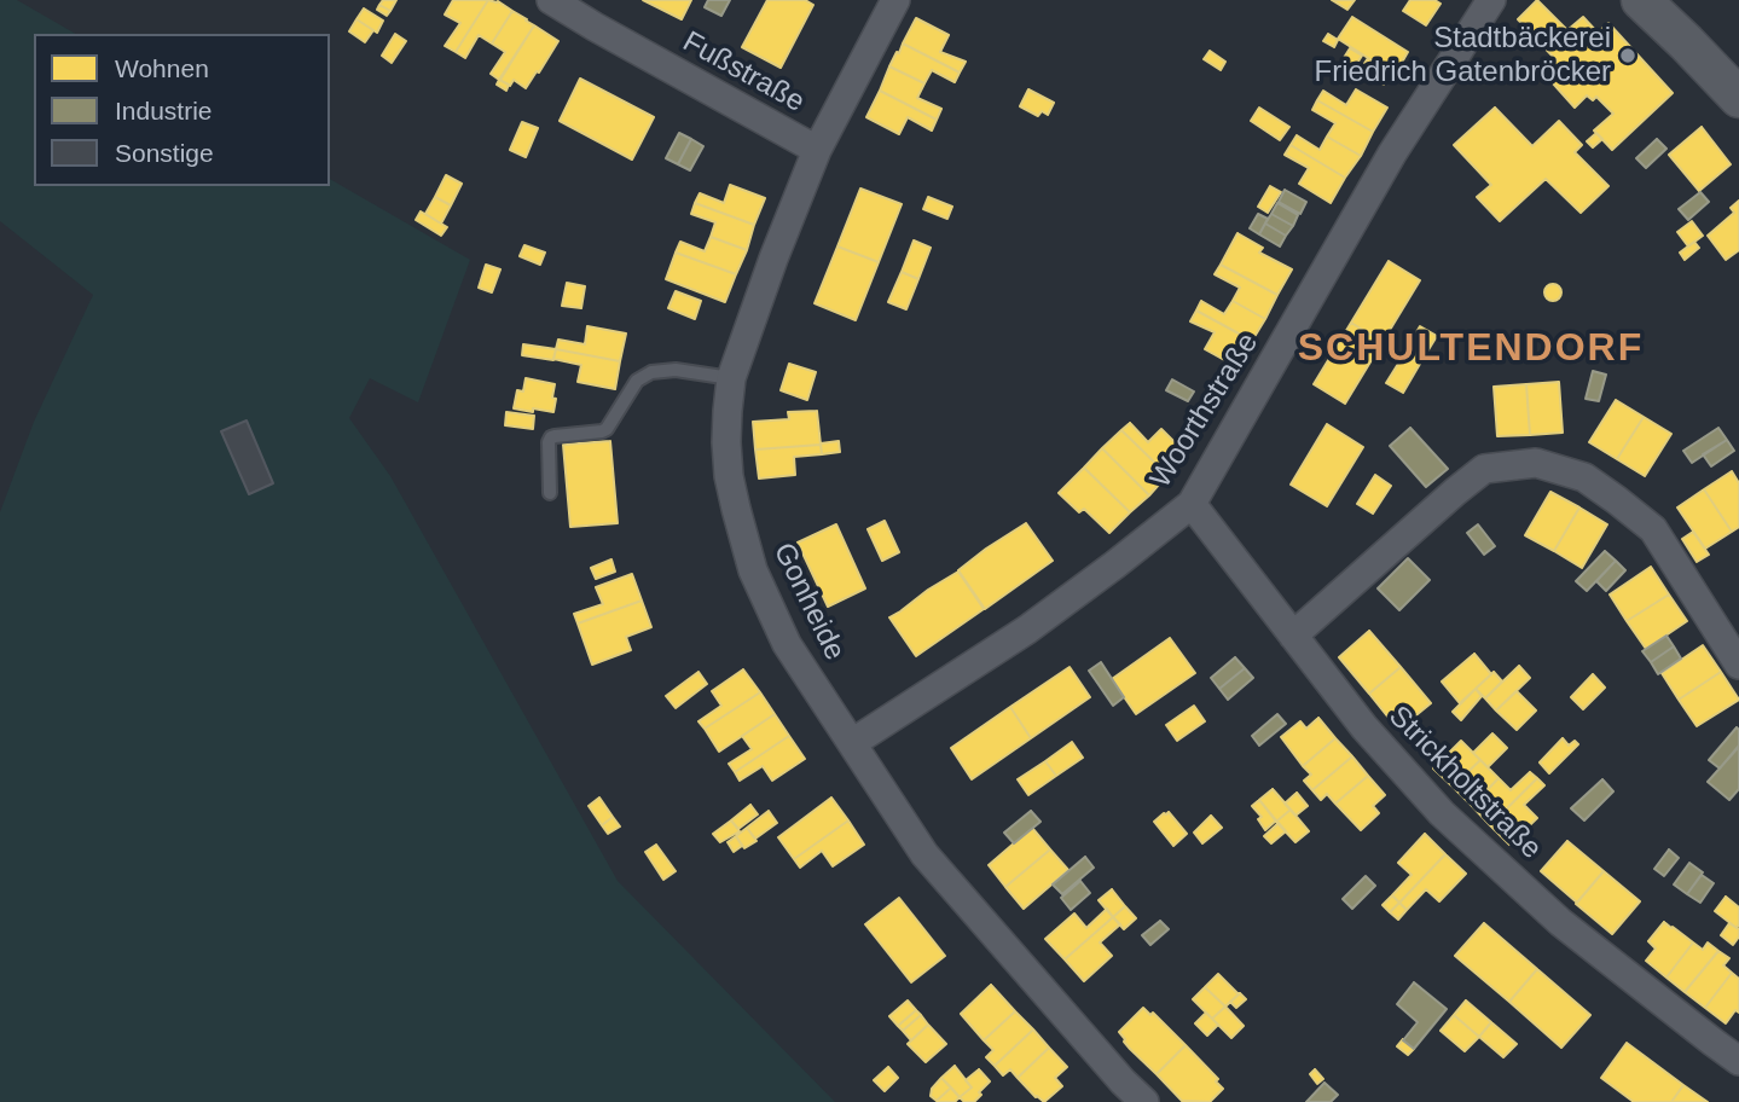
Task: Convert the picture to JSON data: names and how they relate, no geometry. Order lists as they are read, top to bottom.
{
  "streets": {
    "street": [
      "Fußstraße",
      "Woorthstraße",
      "Gonheide",
      "Strickholtstraße"
    ]
  },
  "crossings": [
    ["Fußstraße", "Gonheide"],
    ["Woorthstraße", "Gonheide"],
    ["Woorthstraße", "Strickholtstraße"]
  ],
  "districts": ["SCHULTENDORF"],
  "places": ["Stadtbäckerei Friedrich Gatenbröcker"],
  "legend": ["Wohnen", "Industrie", "Sonstige"]
}
